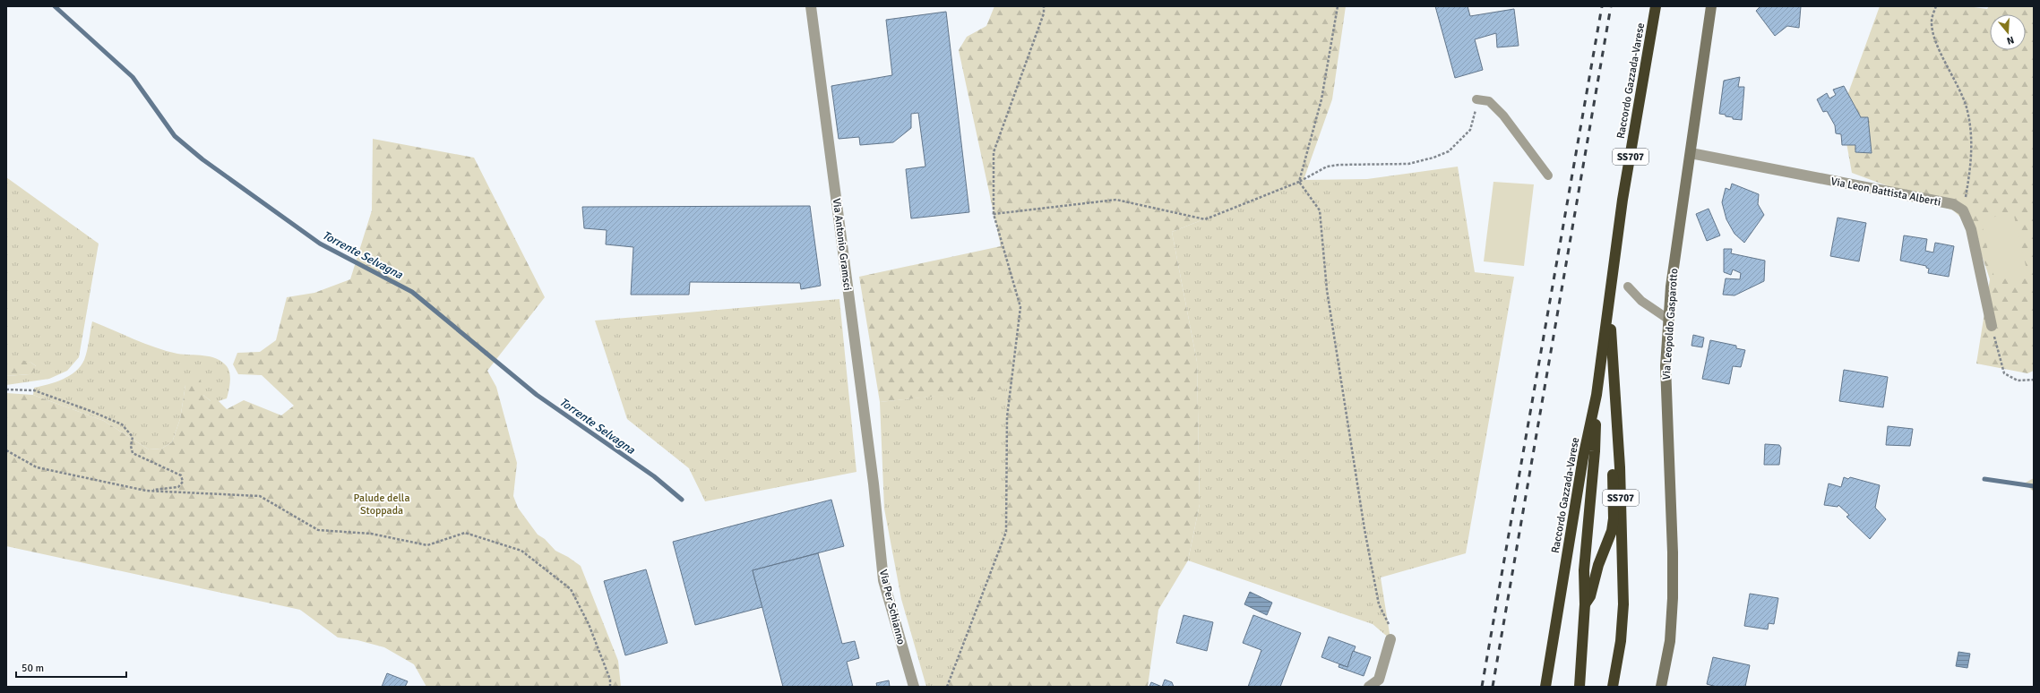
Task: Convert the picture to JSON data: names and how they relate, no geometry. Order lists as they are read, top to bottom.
{
  "streets": {
    "highway": ["Raccordo Gazzada-Varese", "SS707"],
    "main road": ["Via Leopoldo Gasparotto"],
    "street": ["Via Leon Battista Alberti", "Via Antonio Gramsci", "Via Per Schianno"]
  },
  "crossings": [
    ["Via Leon Battista Alberti", "Via Leopoldo Gasparotto"],
    ["Via Antonio Gramsci", "Via Per Schianno"]
  ],
  "water": ["Torrente Selvagna"],
  "parks": ["Palude della Stoppada"],
  "scale_bar": "50 m",
  "north": "bottom"
}
